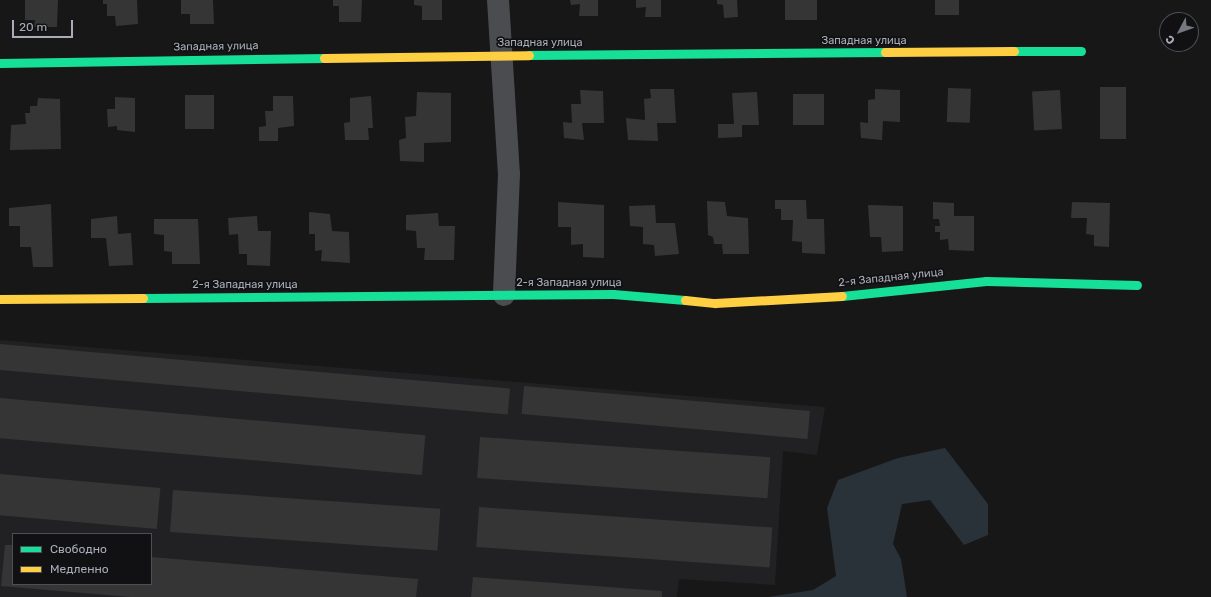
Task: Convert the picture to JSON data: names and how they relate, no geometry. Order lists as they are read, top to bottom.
{
  "streets": {
    "street": ["Западная улица", "2-я Западная улица"]
  },
  "legend": ["Свободно", "Медленно"],
  "scale_bar": "20 m",
  "north": "bottom left"
}
